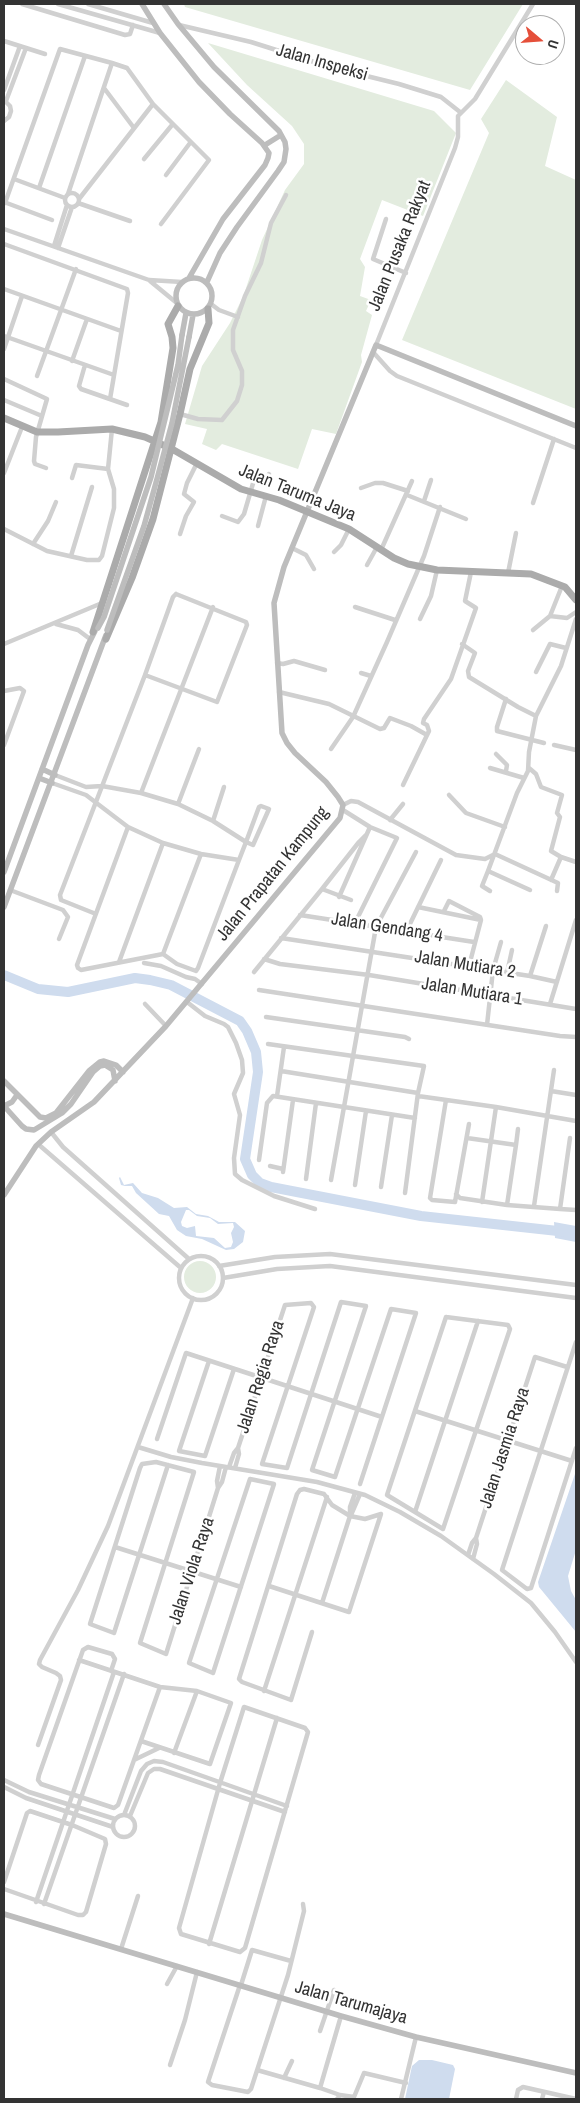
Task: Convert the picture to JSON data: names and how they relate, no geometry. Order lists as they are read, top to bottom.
{
  "streets": {
    "main road": ["Jalan Taruma Jaya"],
    "street": [
      "Jalan Inspeksi",
      "Jalan Pusaka Rakyat",
      "Jalan Prapatan Kampung",
      "Jalan Gendang 4",
      "Jalan Mutiara 2",
      "Jalan Mutiara 1",
      "Jalan Regia Raya",
      "Jalan Jasmia Raya",
      "Jalan Viola Raya",
      "Jalan Tarumajaya"
    ]
  },
  "crossings": [
    ["Jalan Inspeksi", "Jalan Pusaka Rakyat"],
    ["Jalan Pusaka Rakyat", "Jalan Taruma Jaya"],
    ["Jalan Pusaka Rakyat", "Jalan Prapatan Kampung"],
    ["Jalan Taruma Jaya", "Jalan Prapatan Kampung"],
    ["Jalan Regia Raya", "Jalan Viola Raya"]
  ],
  "north": "right"
}
